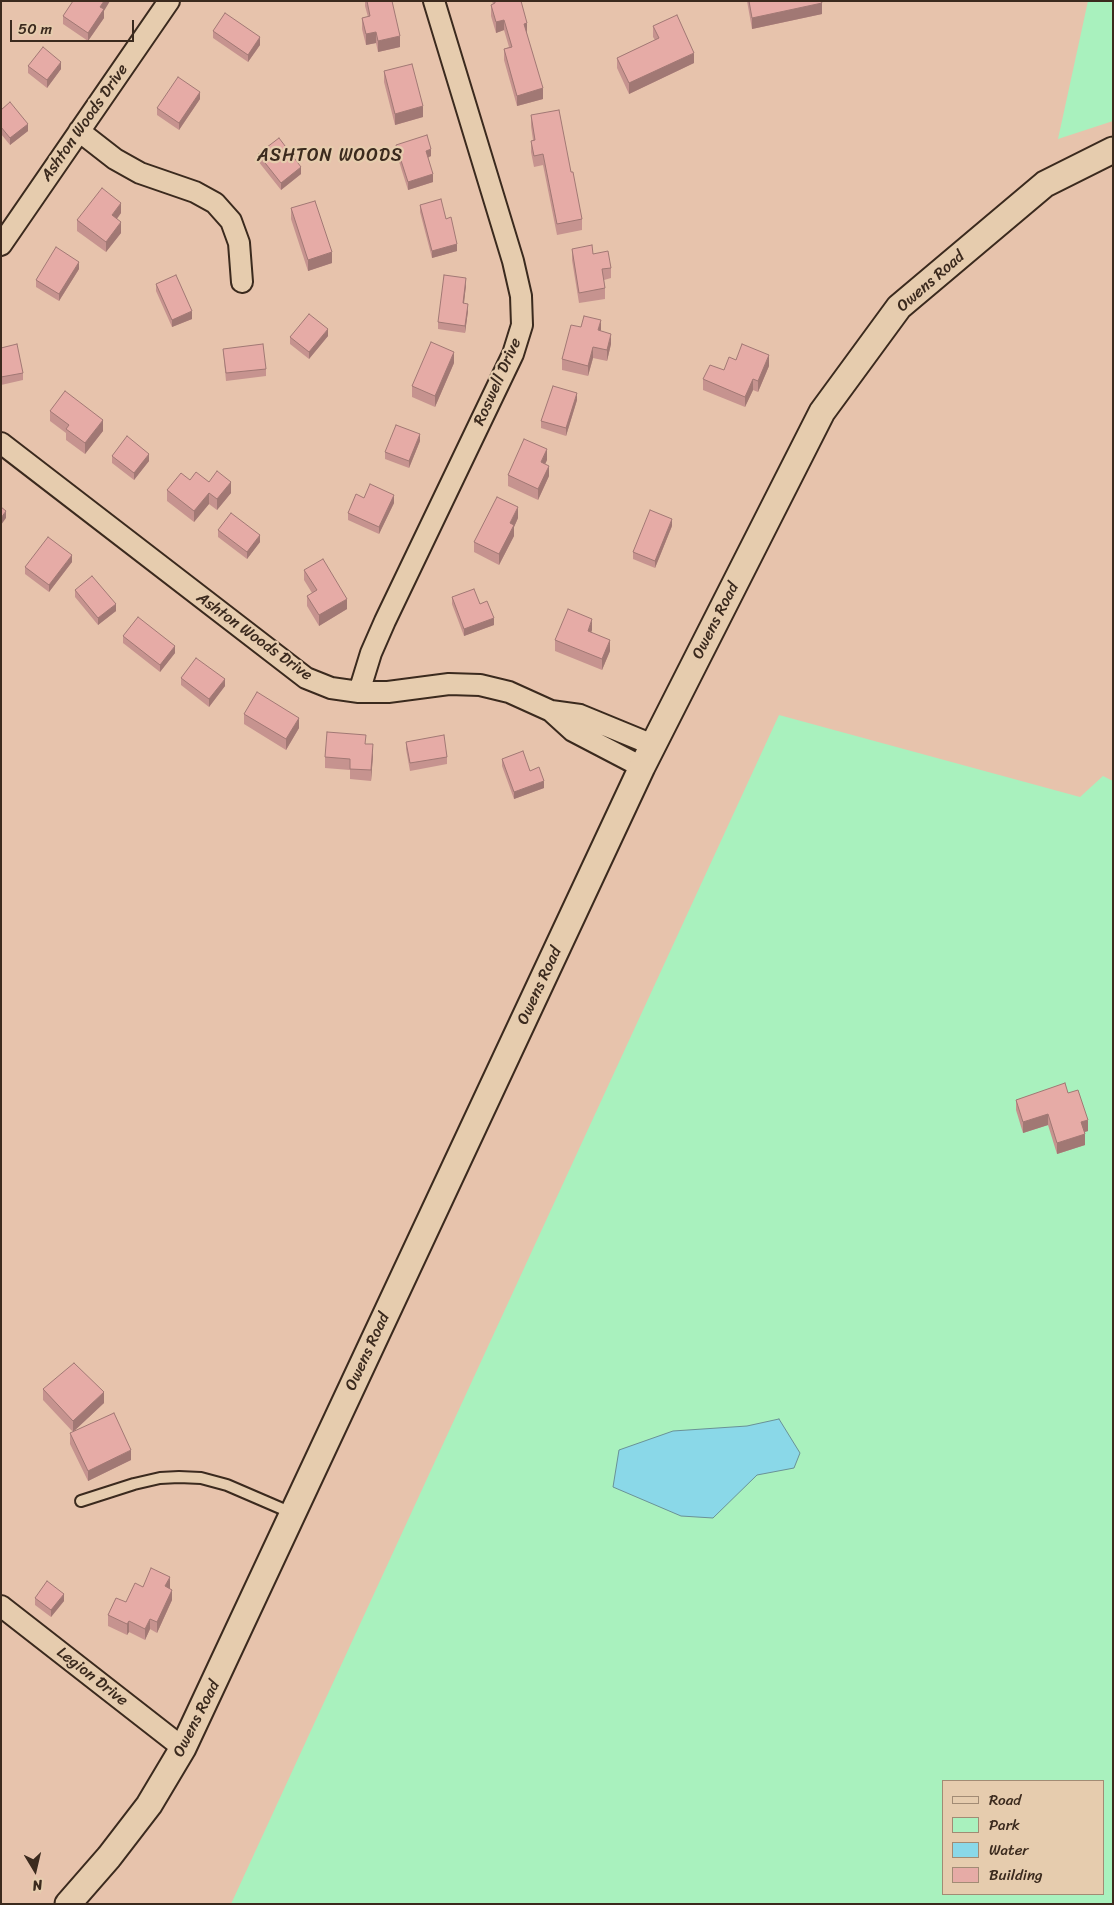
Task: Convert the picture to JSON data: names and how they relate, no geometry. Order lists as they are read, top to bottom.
{
  "streets": {
    "street": [
      "Ashton Woods Drive",
      "Owens Road",
      "Roswell Drive",
      "Legion Drive"
    ]
  },
  "crossings": [
    ["Ashton Woods Drive", "Owens Road"],
    ["Ashton Woods Drive", "Roswell Drive"],
    ["Owens Road", "Legion Drive"]
  ],
  "districts": ["ASHTON WOODS"],
  "legend": [
    "Road",
    "Park",
    "Water",
    "Building"
  ],
  "scale_bar": "50 m",
  "north": "bottom"
}
